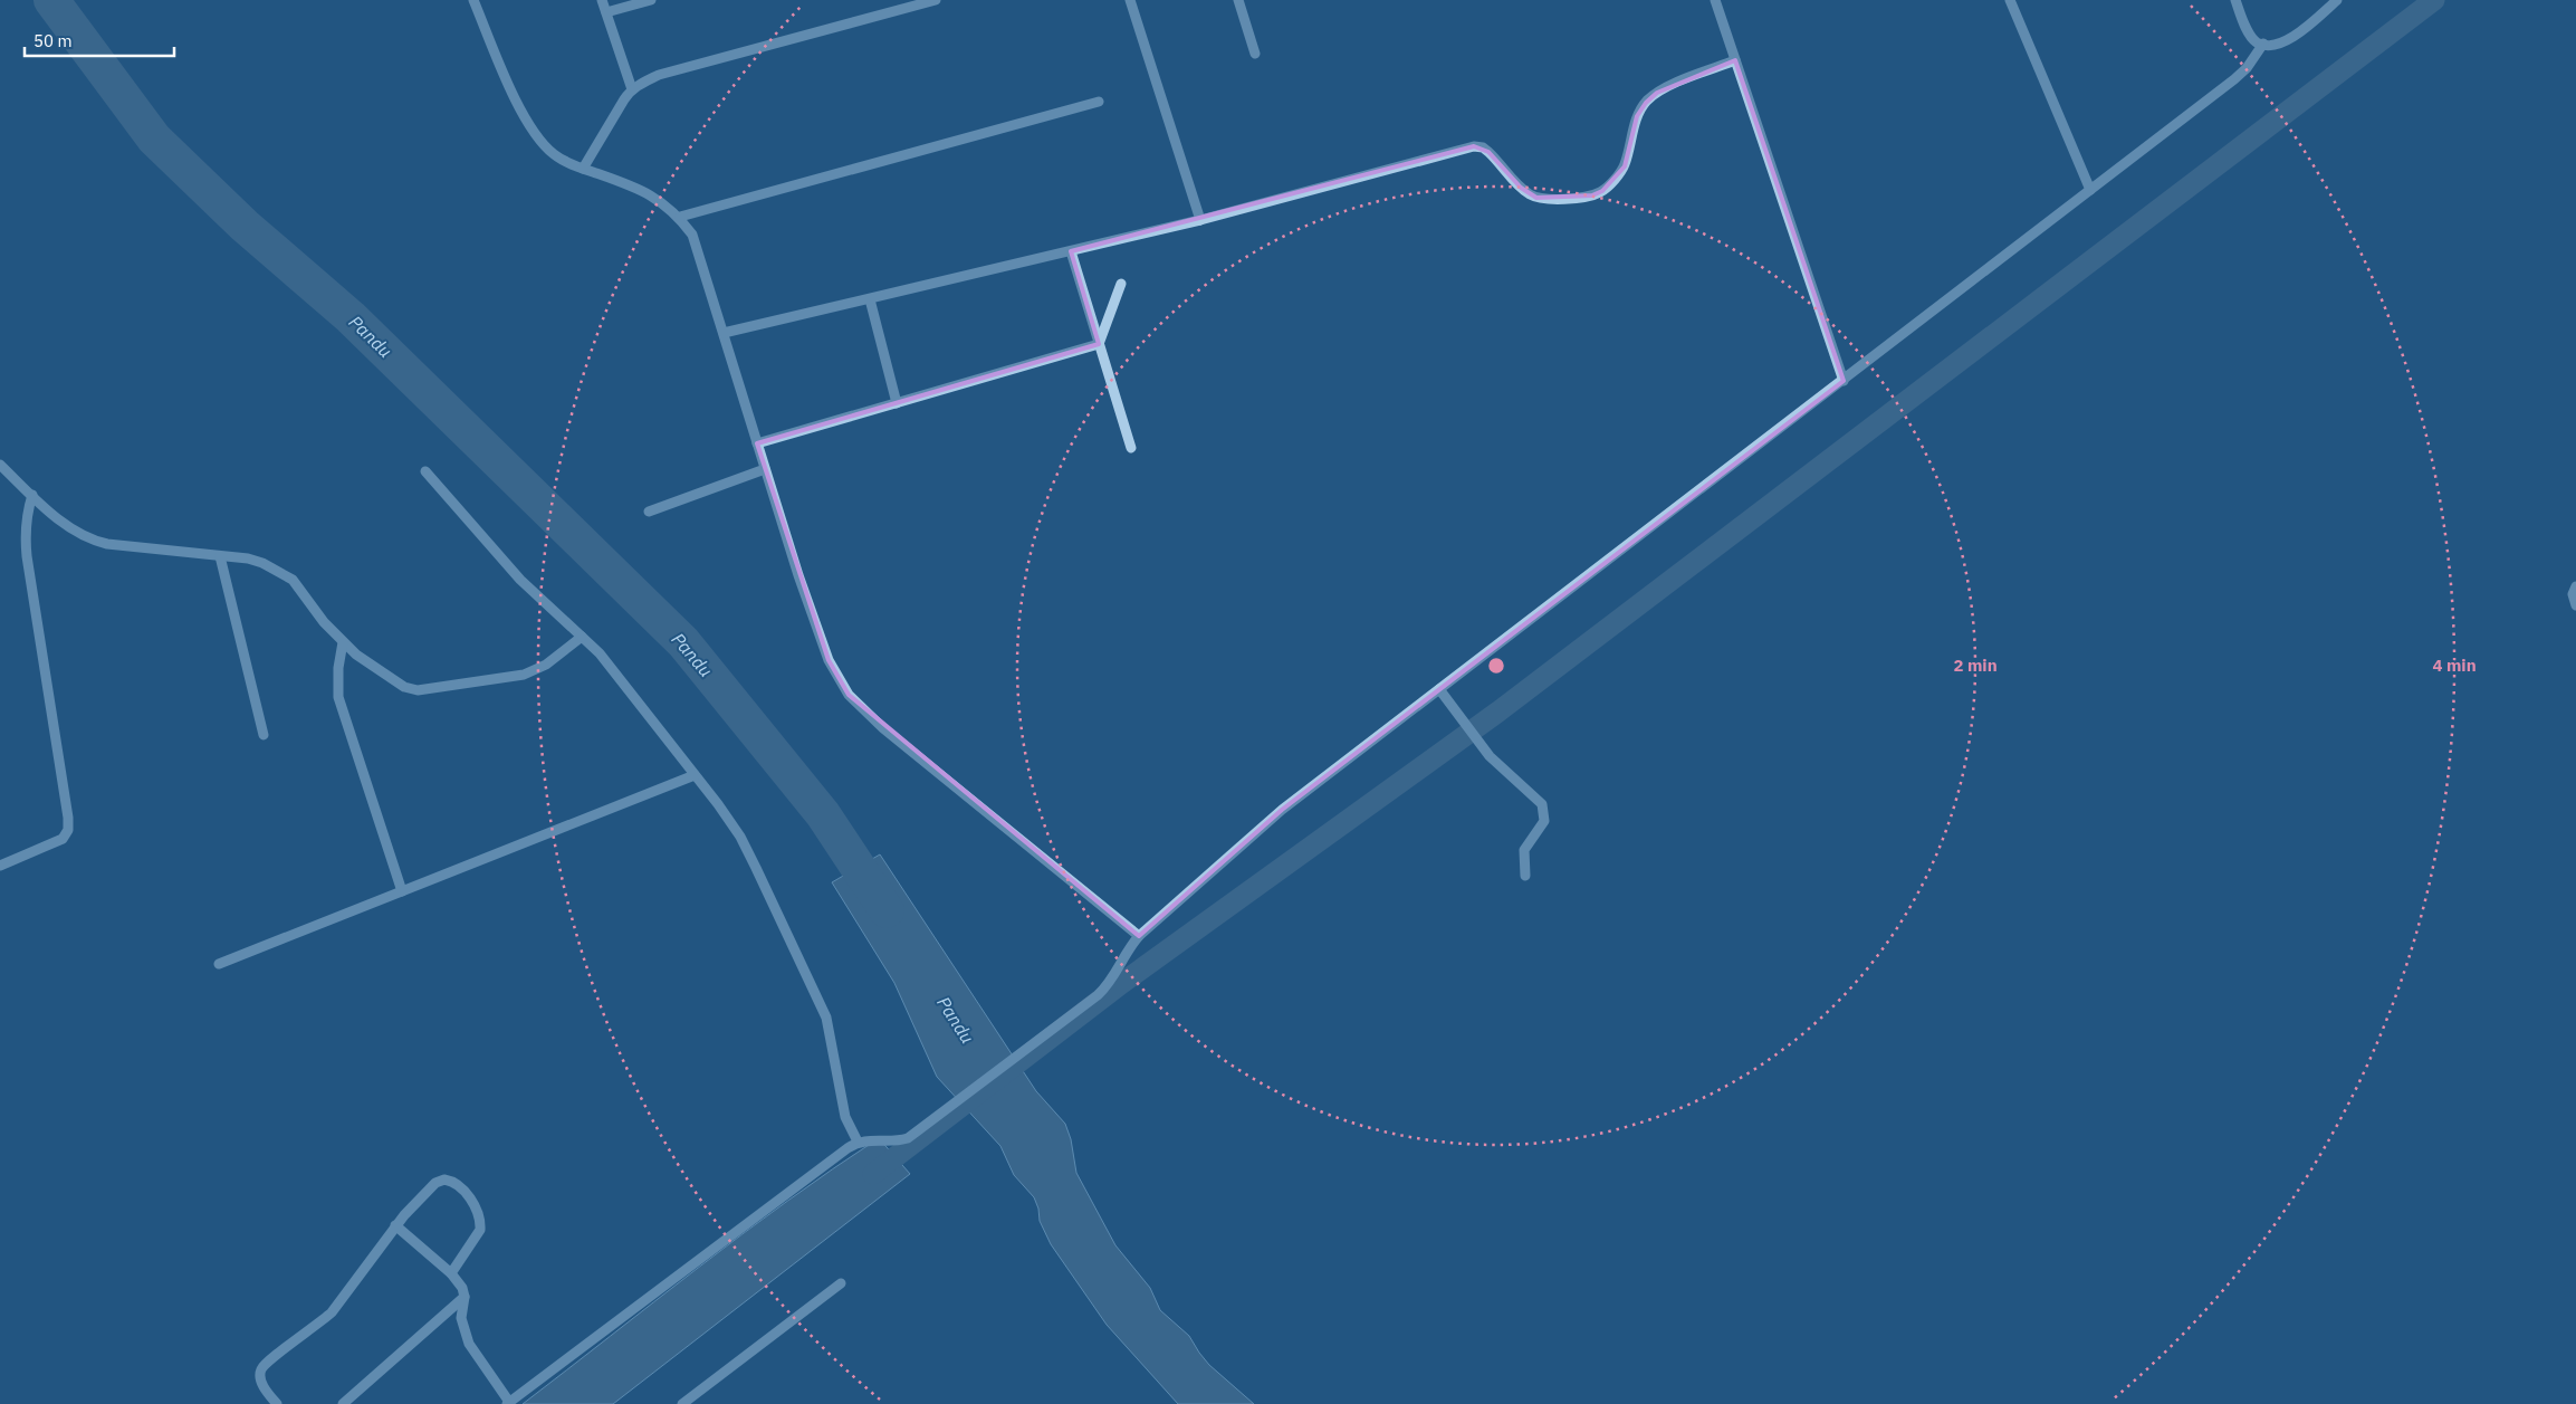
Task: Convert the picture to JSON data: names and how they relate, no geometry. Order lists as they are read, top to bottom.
{
  "water": ["Pandu"],
  "scale_bar": "50 m",
  "rings": ["2 min", "4 min"]
}
